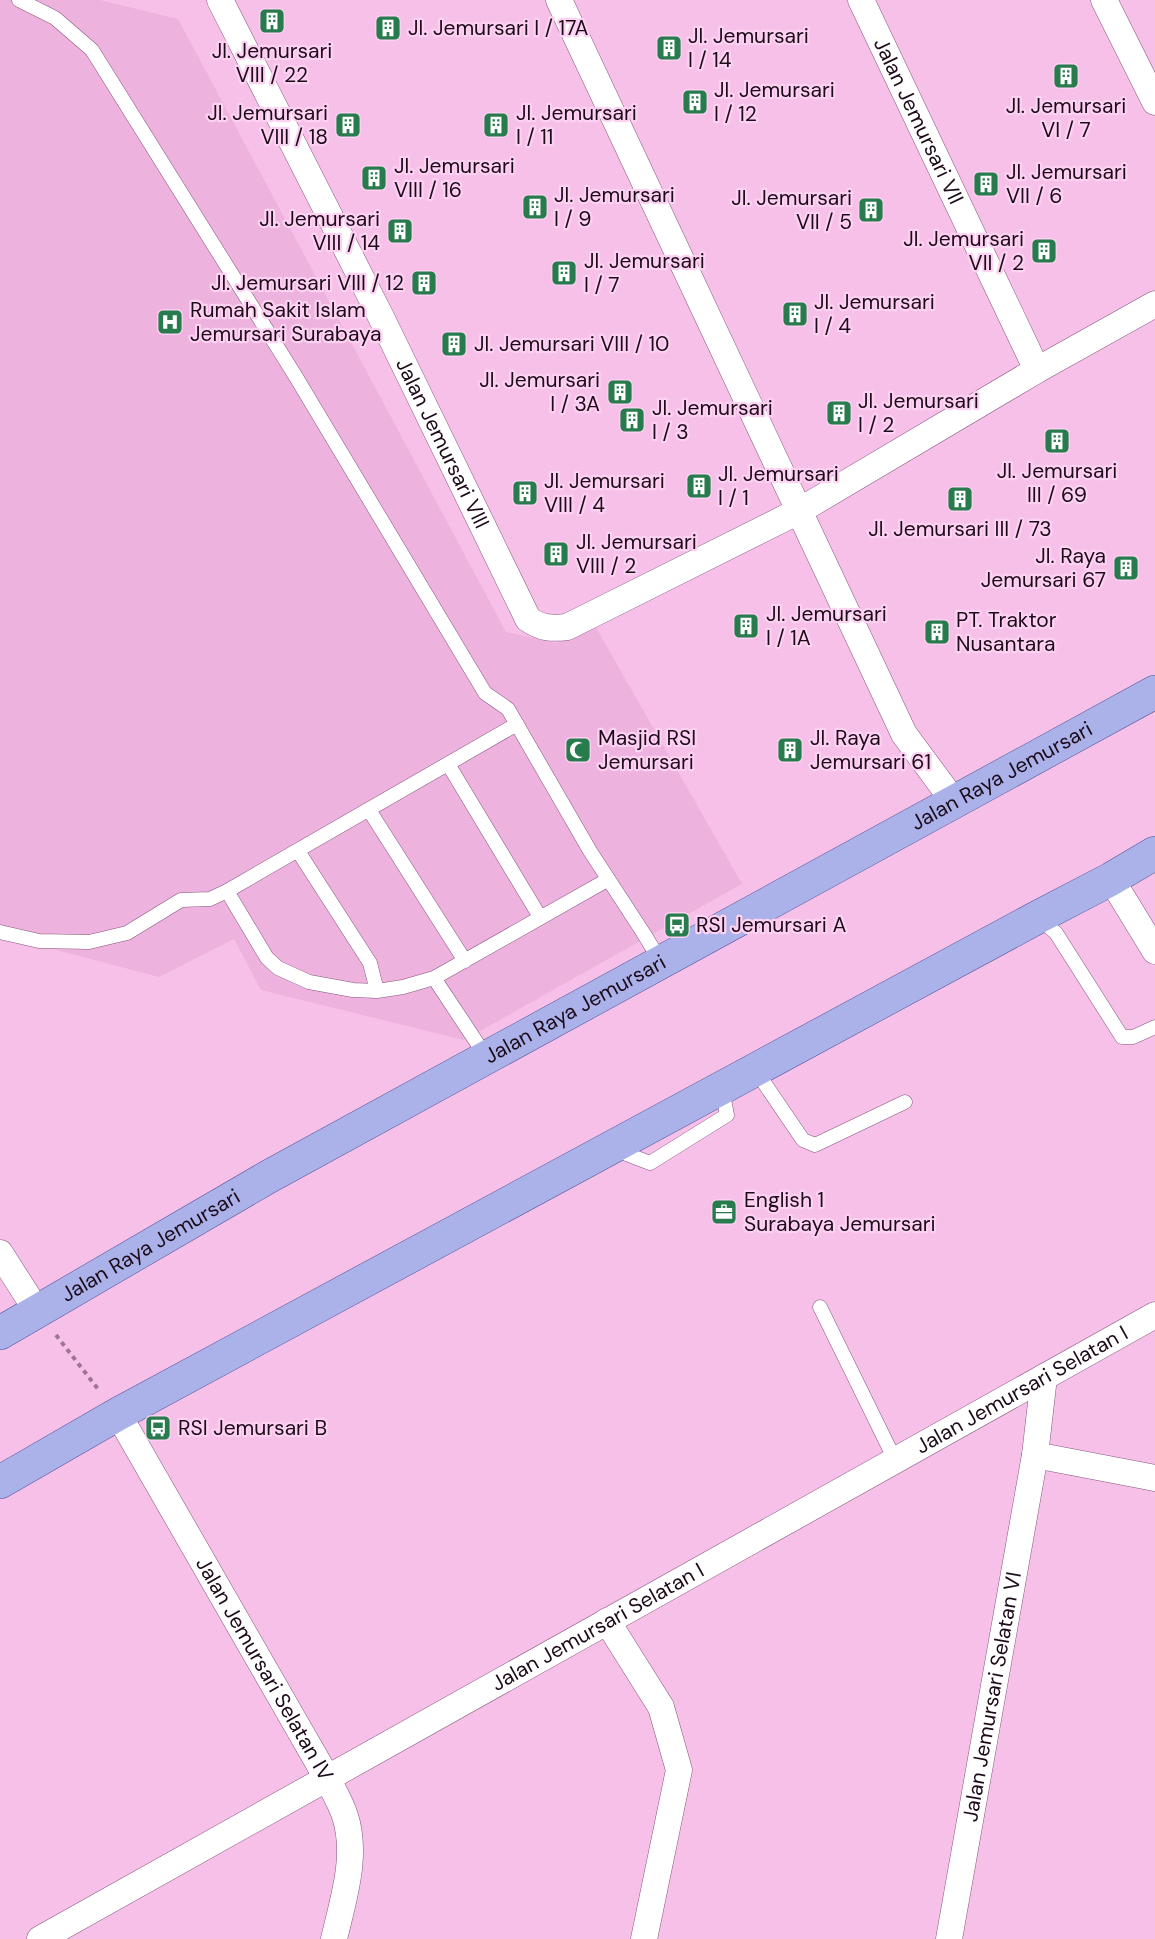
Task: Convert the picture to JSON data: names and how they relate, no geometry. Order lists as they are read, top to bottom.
{
  "streets": {
    "main road": ["Jalan Raya Jemursari"],
    "street": [
      "Jalan Jemursari VII",
      "Jalan Jemursari VIII",
      "Jalan Jemursari Selatan I",
      "Jalan Jemursari Selatan IV",
      "Jalan Jemursari Selatan VI"
    ]
  },
  "crossings": [
    ["Jalan Jemursari VII", "Jalan Jemursari VIII"],
    ["Jalan Jemursari Selatan I", "Jalan Jemursari Selatan IV"],
    ["Jalan Jemursari Selatan I", "Jalan Jemursari Selatan VI"]
  ],
  "places": {
    "building": [
      "Jl. Jemursari VIII / 22",
      "Jl. Jemursari I / 17A",
      "Jl. Jemursari I / 14",
      "Jl. Jemursari VI / 7",
      "Jl. Jemursari I / 12",
      "Jl. Jemursari VIII / 18",
      "Jl. Jemursari I / 11",
      "Jl. Jemursari VIII / 16",
      "Jl. Jemursari VII / 6",
      "Jl. Jemursari I / 9",
      "Jl. Jemursari VII / 5",
      "Jl. Jemursari VIII / 14",
      "Jl. Jemursari VII / 2",
      "Jl. Jemursari I / 7",
      "Jl. Jemursari VIII / 12",
      "Jl. Jemursari I / 4",
      "Jl. Jemursari VIII / 10",
      "Jl. Jemursari I / 3A",
      "Jl. Jemursari I / 2",
      "Jl. Jemursari I / 3",
      "Jl. Jemursari III / 69",
      "Jl. Jemursari I / 1",
      "Jl. Jemursari VIII / 4",
      "Jl. Jemursari III / 73",
      "Jl. Jemursari VIII / 2",
      "Jl. Raya Jemursari 67",
      "Jl. Jemursari I / 1A",
      "PT. Traktor Nusantara",
      "Jl. Raya Jemursari 61"
    ],
    "hospital": ["Rumah Sakit Islam Jemursari Surabaya"],
    "mosque": ["Masjid RSI Jemursari"],
    "bus stop": ["RSI Jemursari A", "RSI Jemursari B"],
    "office": ["English 1 Surabaya Jemursari"]
  }
}
